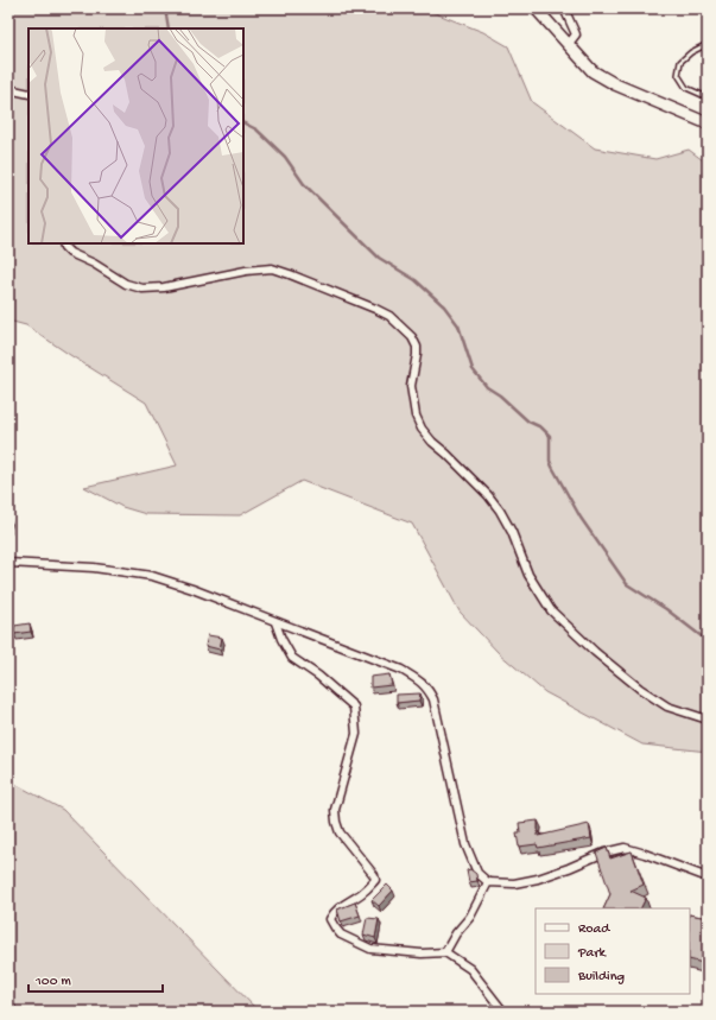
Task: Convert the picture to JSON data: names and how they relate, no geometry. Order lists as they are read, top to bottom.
{
  "legend": ["Road", "Park", "Building"],
  "scale_bar": "100 m"
}
